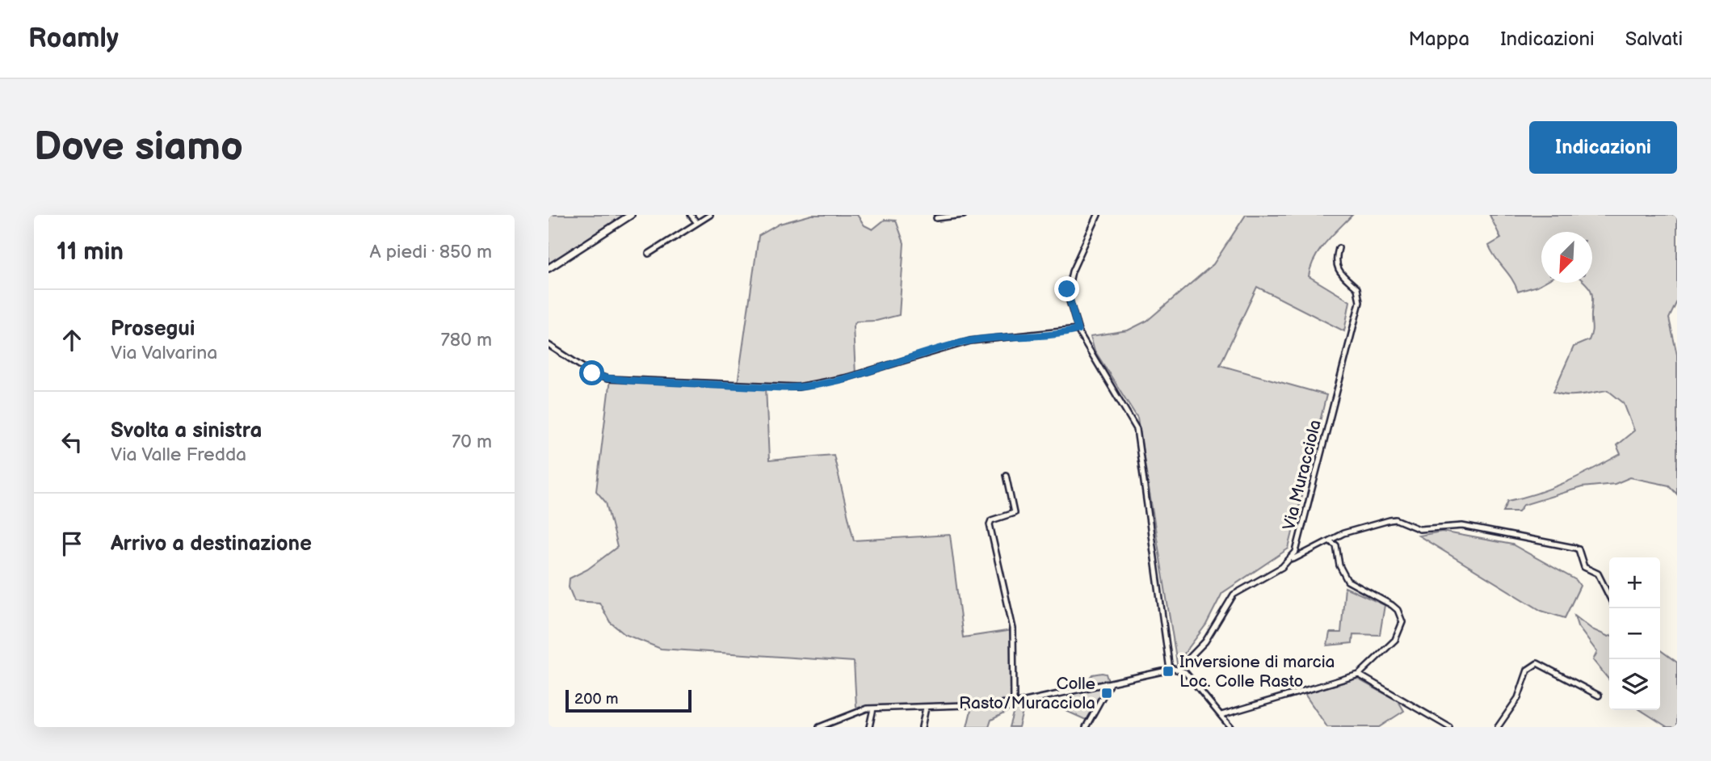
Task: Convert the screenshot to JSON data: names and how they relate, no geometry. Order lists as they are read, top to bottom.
{
  "streets": {
    "street": ["Via Muracciola"]
  },
  "places": {
    "transit": ["Inversione di marcia Loc. Colle Rasto", "Colle Rasto/Muracciola"]
  },
  "scale_bar": "200 m",
  "north": "bottom left",
  "page": {
    "header": "Roamly",
    "nav": ["Mappa", "Indicazioni", "Salvati"],
    "buttons": "Indicazioni",
    "title": "Dove siamo",
    "heading": ["11 min", "A piedi · 850 m"],
    "list": [
      ["Prosegui", "Via Valvarina", "780 m"],
      ["Svolta a sinistra", "Via Valle Fredda", "70 m"],
      "Arrivo a destinazione"
    ],
    "map_buttons": ["+", "−"],
    "scale": "200 m"
  }
}
